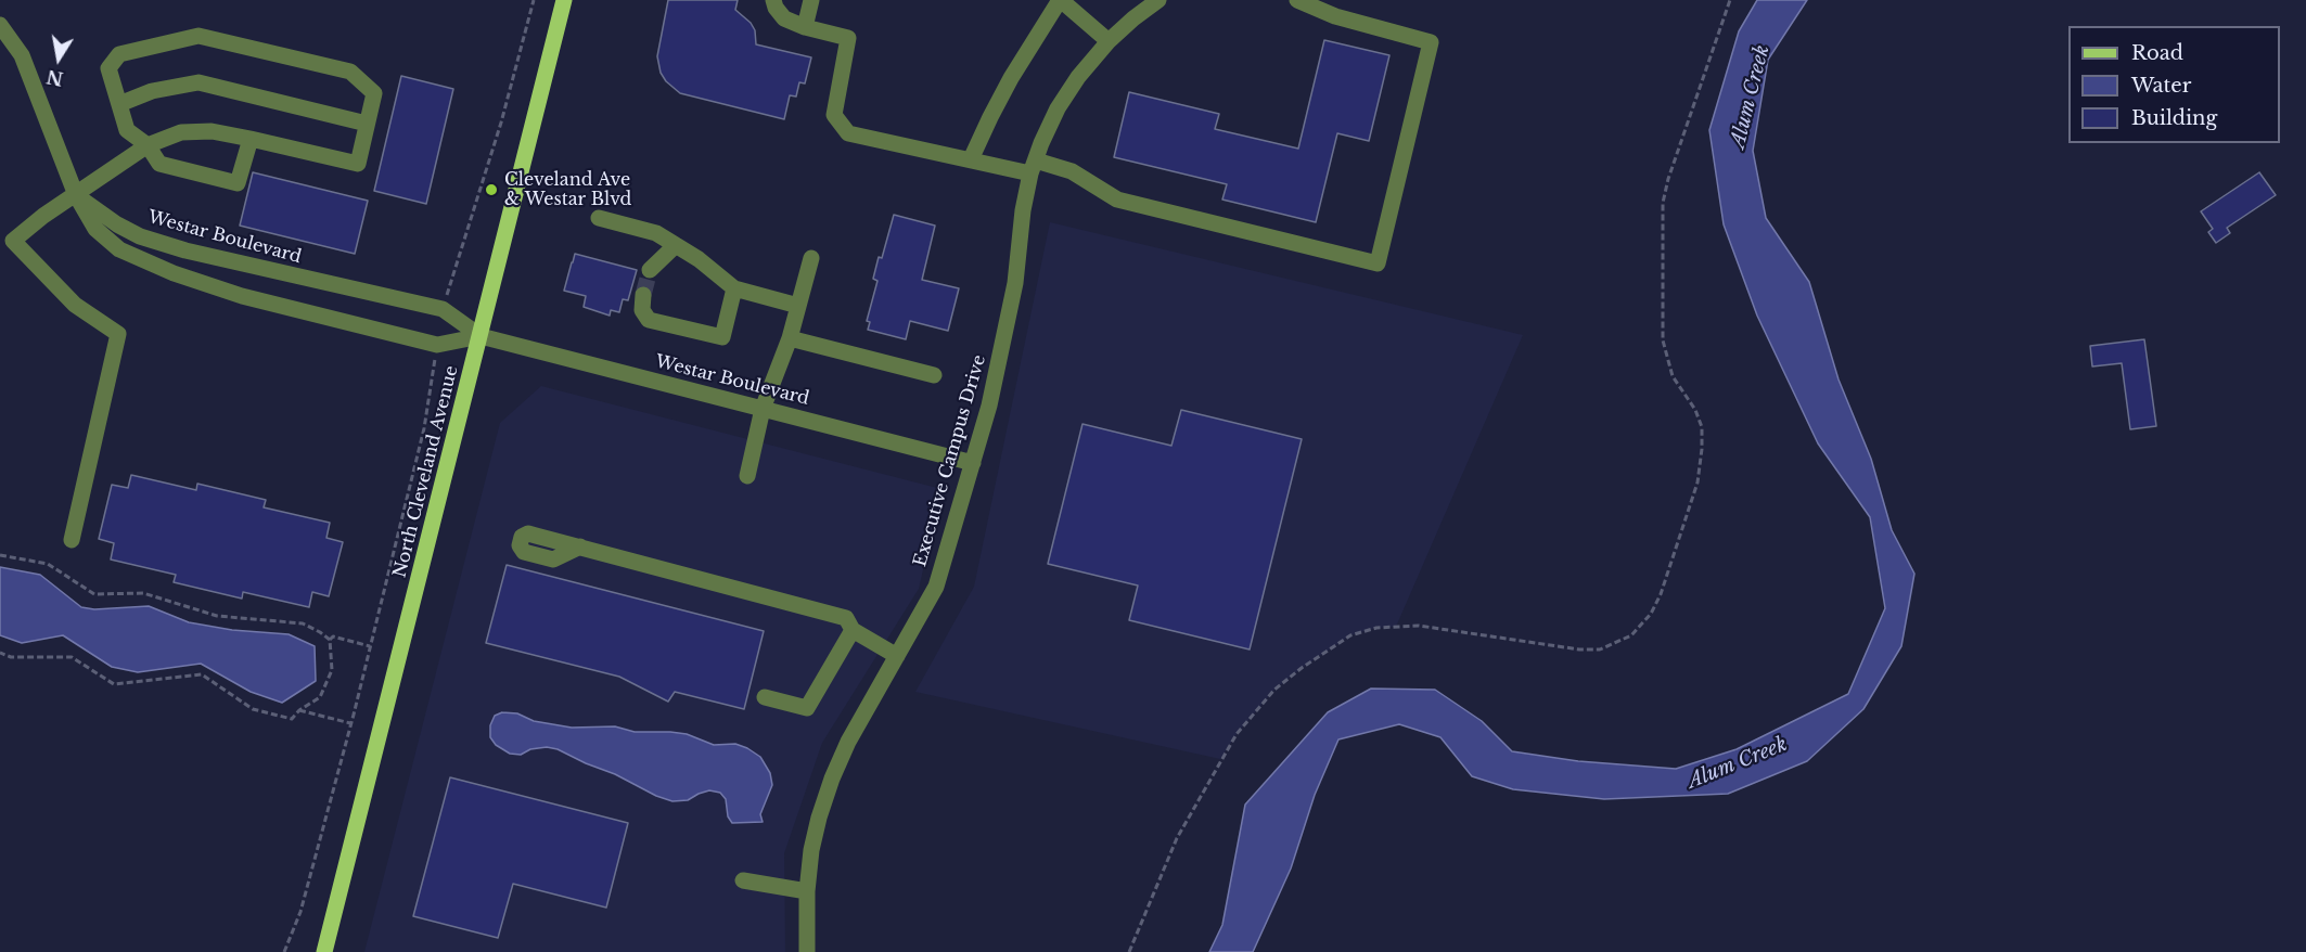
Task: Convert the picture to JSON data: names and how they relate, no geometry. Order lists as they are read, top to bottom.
{
  "streets": {
    "main road": ["North Cleveland Avenue"],
    "street": ["Westar Boulevard", "Executive Campus Drive"]
  },
  "crossings": [
    ["Westar Boulevard", "Executive Campus Drive"],
    ["Westar Boulevard", "North Cleveland Avenue"]
  ],
  "water": ["Alum Creek"],
  "places": ["Cleveland Ave & Westar Blvd"],
  "legend": ["Road", "Water", "Building"],
  "north": "bottom"
}
